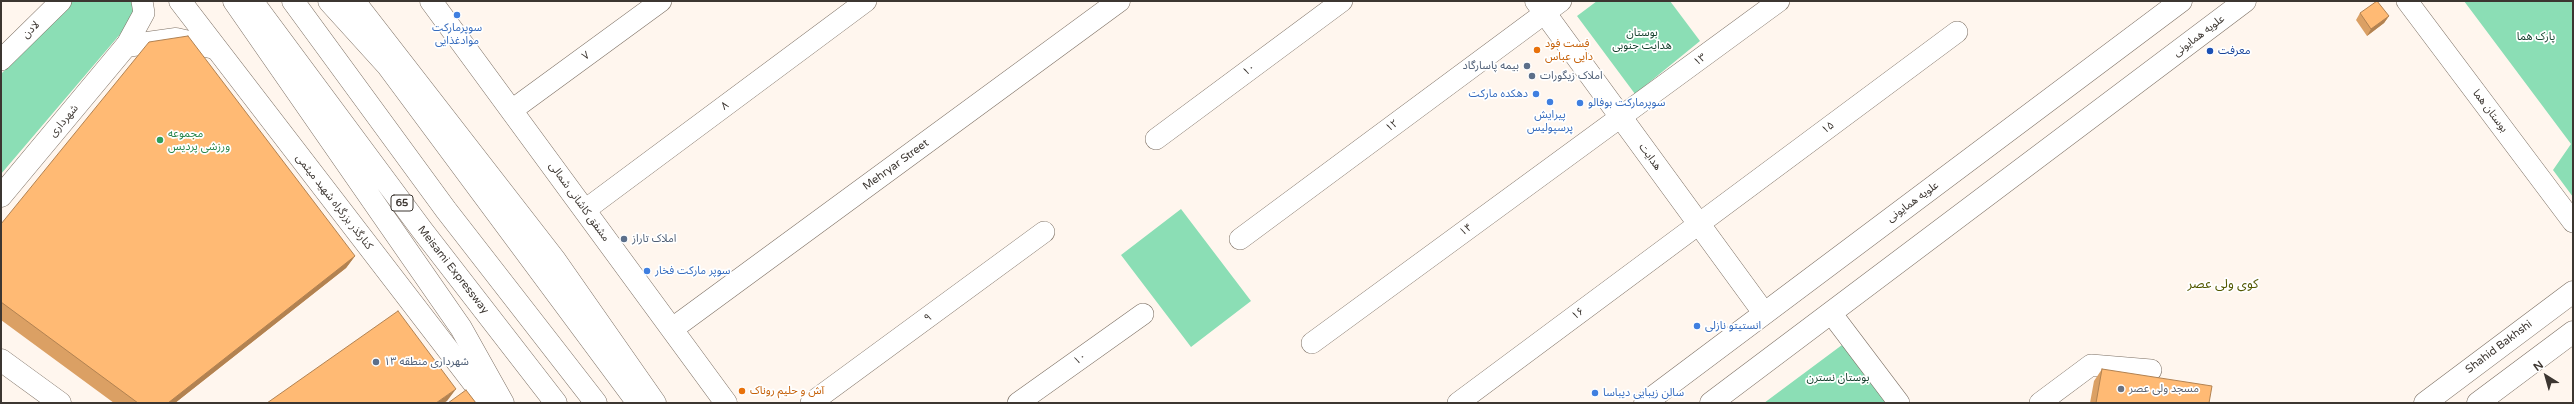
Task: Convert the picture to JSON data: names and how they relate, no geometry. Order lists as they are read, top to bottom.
{
  "streets": {
    "main road": [
      "علویه همایونی",
      "شهرداری",
      "هدایت",
      "Mehryar Street",
      "کنارگذر بزرگراه شهید میثمی",
      "مشفق کاشانی شمالی",
      "65",
      "Meisami Expressway",
      "Shahid Bakhshi"
    ],
    "street": [
      "لادن",
      "۷",
      "۱۳",
      "۱۰",
      "۸",
      "بوستان هما",
      "۱۲",
      "۱۵",
      "۱۴",
      "۱۶",
      "۹"
    ]
  },
  "crossings": [
    ["علویه همایونی", "هدایت"],
    ["۷", "مشفق کاشانی شمالی"],
    ["۱۳", "هدایت"],
    ["۱۳", "۱۴"],
    ["۸", "مشفق کاشانی شمالی"],
    ["۱۲", "هدایت"],
    ["۱۵", "هدایت"],
    ["۱۵", "۱۶"],
    ["هدایت", "۱۴"],
    ["هدایت", "۱۶"],
    ["Mehryar Street", "مشفق کاشانی شمالی"]
  ],
  "districts": ["کوی ولی عصر"],
  "parks": ["بوستان هدایت جنوبی", "پارک هما", "بوستان نسترن"],
  "places": [
    "سوپرمارکت موادغذایی",
    "فست فود دایی عباس",
    "معرفت",
    "بیمه پاسارگاد",
    "املاک زیگورات",
    "دهکده مارکت",
    "پیرایش پرسپولیس",
    "سوپرمارکت بوفالو",
    "مجموعه ورزشی پردیس",
    "املاک تاراز",
    "سوپر مارکت فخار",
    "انستیتو نازلی",
    "شهرداری منطقه ۱۳",
    "مسجد ولی عصر",
    "آش و حلیم روناک",
    "سالن زیبایی دیباسا"
  ],
  "north": "top left"
}
